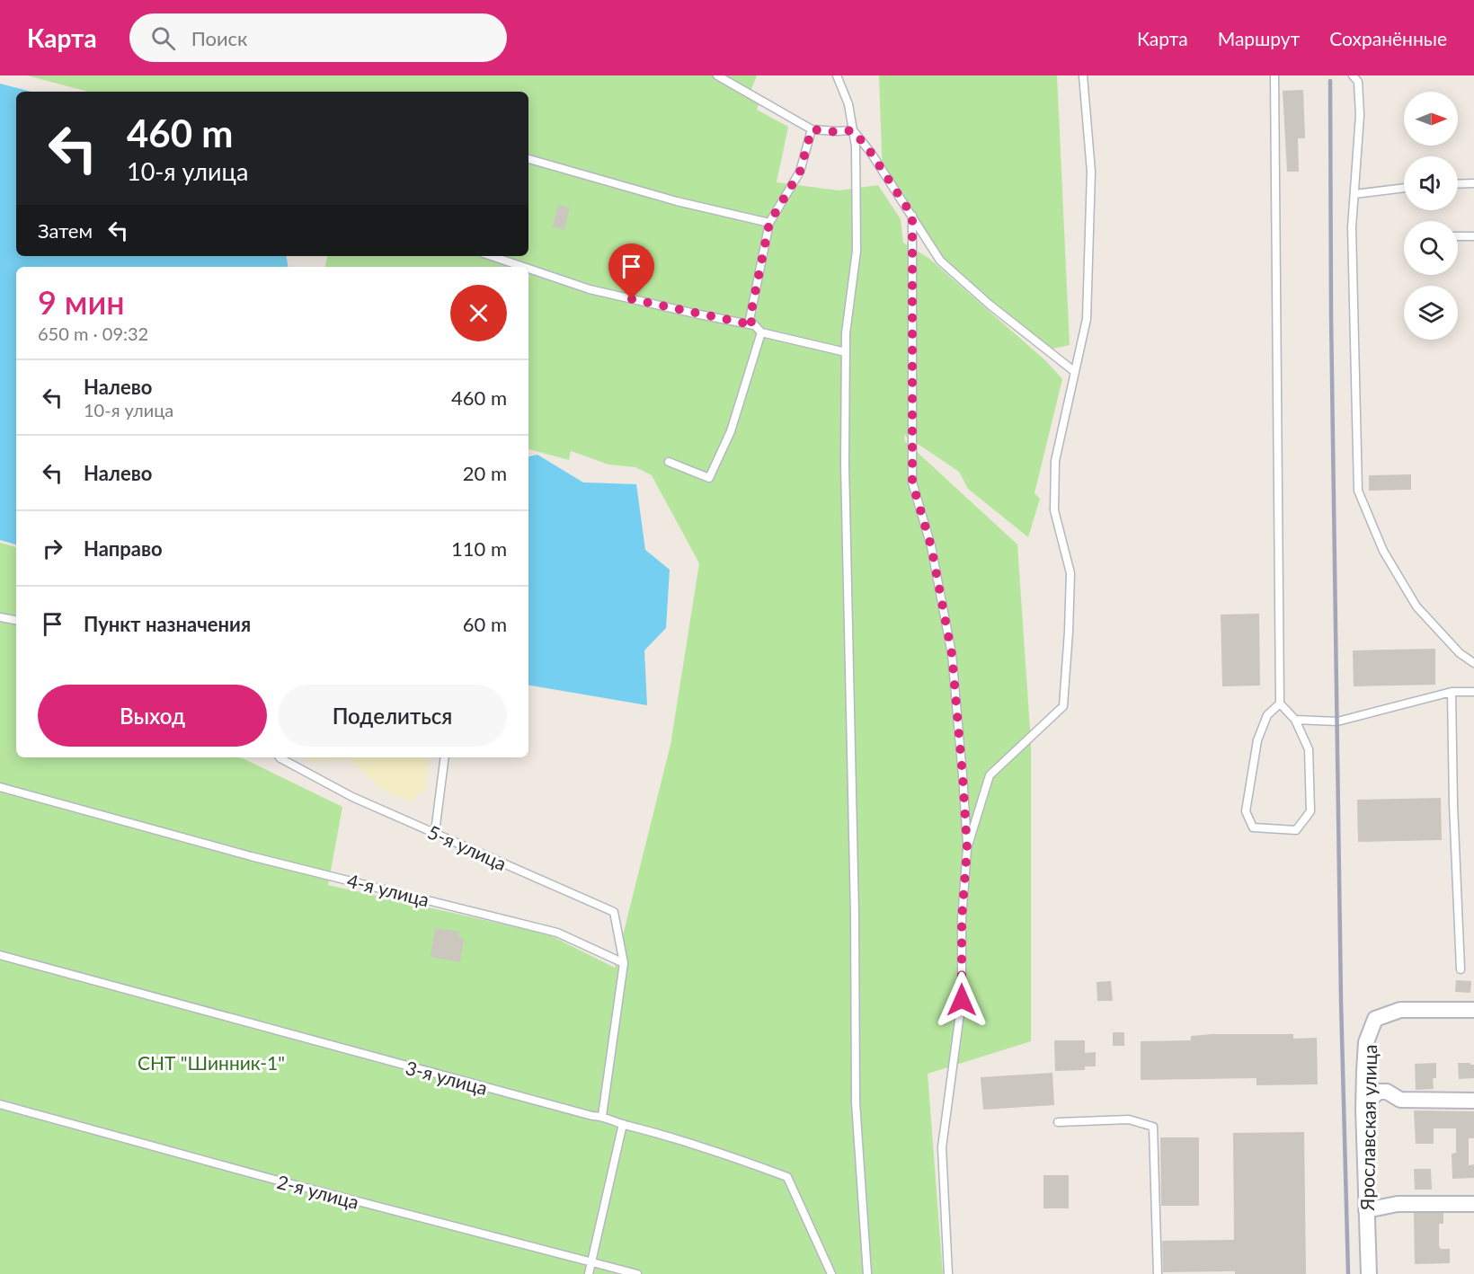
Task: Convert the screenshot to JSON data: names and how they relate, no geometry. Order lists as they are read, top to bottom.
{
  "streets": {
    "street": ["Ярославская улица"],
    "lane": [
      "5-я улица",
      "4-я улица",
      "3-я улица",
      "2-я улица"
    ]
  },
  "crossings": [
    ["5-я улица", "4-я улица"]
  ],
  "parks": ["СНТ \"Шинник-1\""],
  "north": "right",
  "page": {
    "header": "Карта",
    "search": "Поиск",
    "nav": ["Карта", "Маршрут", "Сохранённые"],
    "turn": ["460 m", "10-я улица"],
    "then": "Затем",
    "heading": ["9 мин", "650 m · 09:32"],
    "list": [
      {
        "name": "Налево",
        "note": "10-я улица",
        "value": "460 m"
      },
      {
        "name": "Налево",
        "value": "20 m"
      },
      {
        "name": "Направо",
        "value": "110 m"
      },
      {
        "name": "Пункт назначения",
        "value": "60 m"
      }
    ],
    "buttons": ["Выход", "Поделиться"]
  }
}
